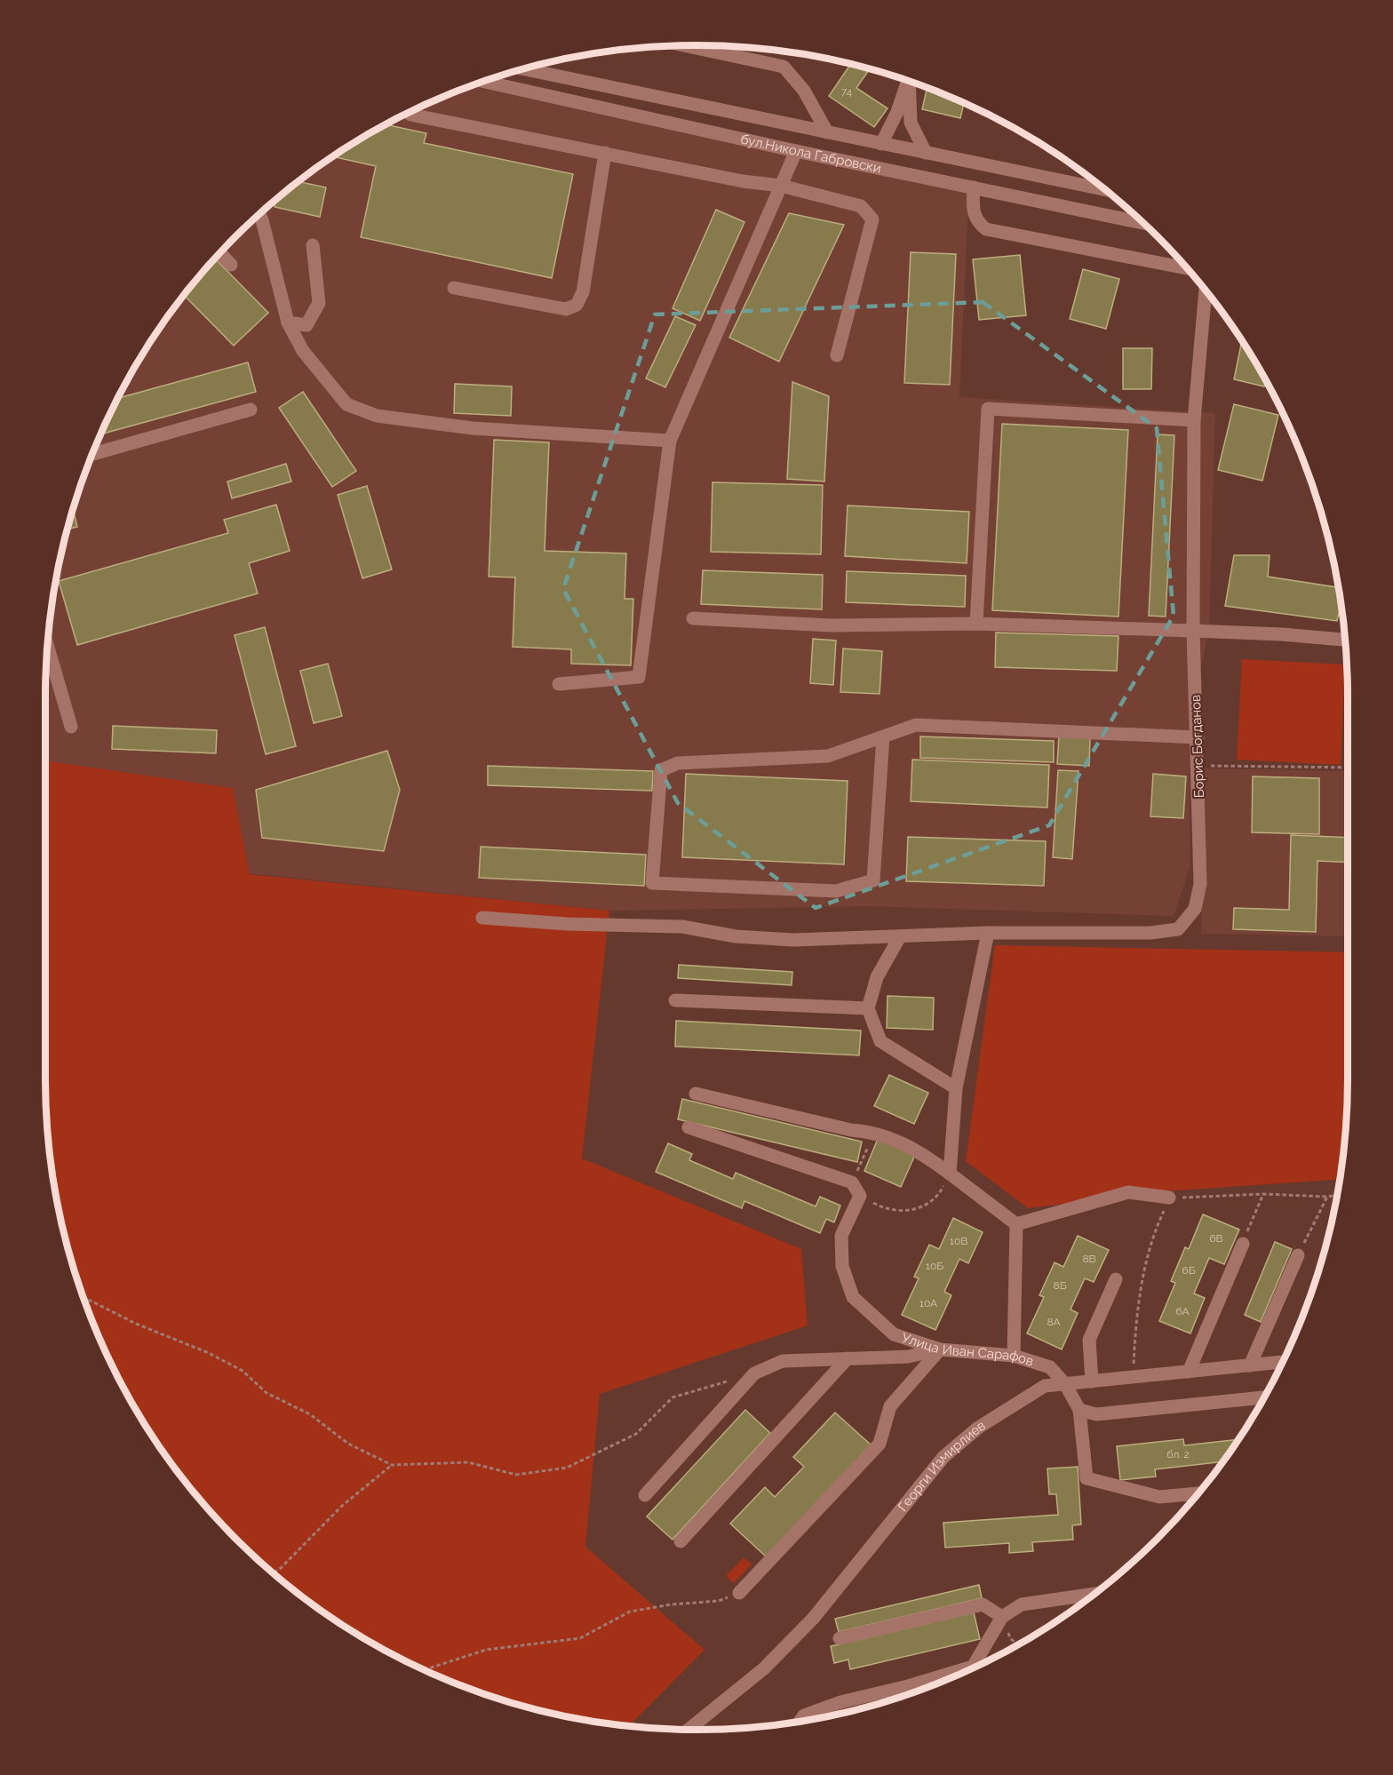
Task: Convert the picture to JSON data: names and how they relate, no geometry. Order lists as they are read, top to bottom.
{
  "streets": {
    "street": [
      "бул.Никола Габровски",
      "Борис Богданов",
      "Улица Иван Сарафов",
      "Георги Измирлиев"
    ]
  },
  "crossings": [
    ["Улица Иван Сарафов", "Георги Измирлиев"]
  ],
  "house_numbers": [
    "74",
    "6В",
    "10В",
    "8В",
    "10Б",
    "6Б",
    "8Б",
    "10А",
    "6А",
    "8А",
    "бл. 2"
  ]
}
